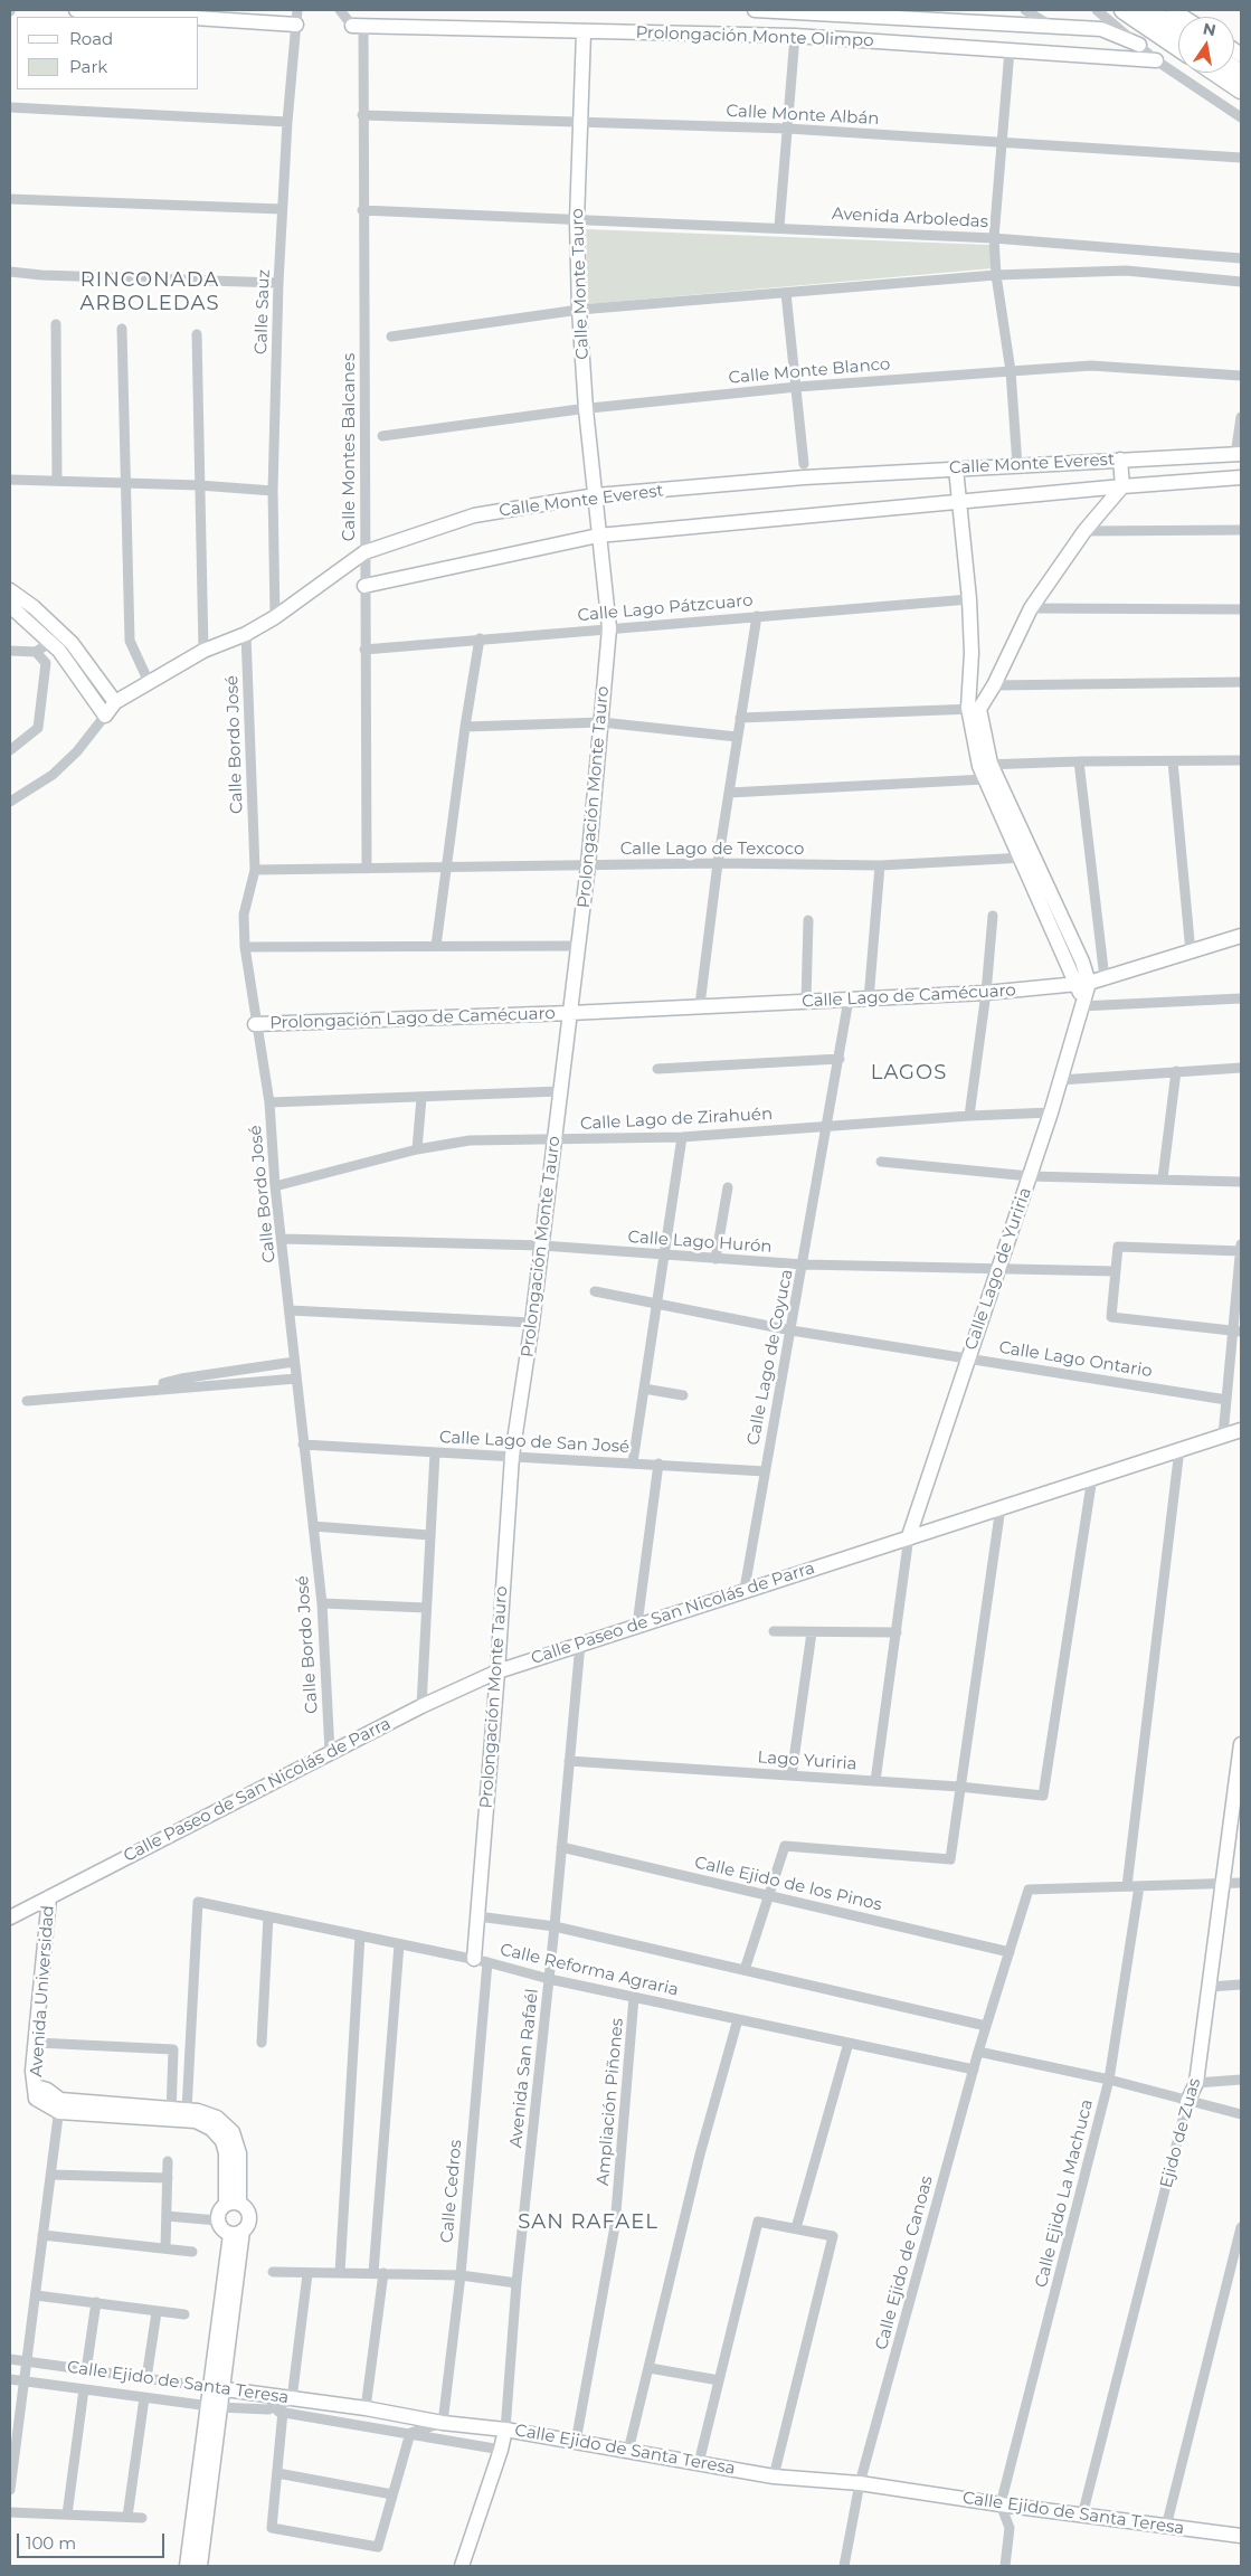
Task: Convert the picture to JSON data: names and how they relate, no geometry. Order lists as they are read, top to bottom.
{
  "streets": {
    "street": [
      "Prolongación Monte Olimpo",
      "Calle Monte Albán",
      "Avenida Arboledas",
      "Calle Monte Tauro",
      "Calle Sauz",
      "Calle Monte Blanco",
      "Calle Montes Balcanes",
      "Calle Monte Everest",
      "Calle Lago Pátzcuaro",
      "Calle Bordo José",
      "Prolongación Monte Tauro",
      "Calle Lago de Texcoco",
      "Calle Lago de Camécuaro",
      "Prolongación Lago de Camécuaro",
      "Calle Lago de Zirahuén",
      "Calle Lago Hurón",
      "Calle Lago de Yuriria",
      "Calle Lago de Coyuca",
      "Calle Lago Ontario",
      "Calle Lago de San José",
      "Calle Paseo de San Nicolás de Parra",
      "Lago Yuriria",
      "Calle Ejido de los Pinos",
      "Calle Reforma Agraria",
      "Avenida Universidad",
      "Avenida San Rafaél",
      "Ampliación Piñones",
      "Ejido de Zuas",
      "Calle Cedros",
      "Calle Ejido La Machuca",
      "Calle Ejido de Canoas",
      "Calle Ejido de Santa Teresa"
    ]
  },
  "crossings": [
    ["Prolongación Monte Olimpo", "Calle Monte Tauro"],
    ["Prolongación Monte Olimpo", "Calle Montes Balcanes"],
    ["Calle Monte Albán", "Calle Monte Tauro"],
    ["Calle Monte Albán", "Calle Montes Balcanes"],
    ["Avenida Arboledas", "Calle Monte Tauro"],
    ["Avenida Arboledas", "Calle Montes Balcanes"],
    ["Calle Monte Tauro", "Calle Monte Blanco"],
    ["Calle Monte Tauro", "Calle Monte Everest"],
    ["Calle Monte Tauro", "Prolongación Monte Tauro"],
    ["Calle Sauz", "Calle Monte Everest"],
    ["Calle Montes Balcanes", "Calle Monte Everest"],
    ["Calle Montes Balcanes", "Calle Lago Pátzcuaro"],
    ["Calle Montes Balcanes", "Calle Lago de Texcoco"],
    ["Calle Monte Everest", "Calle Bordo José"],
    ["Calle Monte Everest", "Prolongación Monte Tauro"],
    ["Calle Lago Pátzcuaro", "Prolongación Monte Tauro"],
    ["Calle Bordo José", "Calle Lago de Texcoco"],
    ["Calle Bordo José", "Prolongación Lago de Camécuaro"],
    ["Calle Bordo José", "Calle Lago de Zirahuén"],
    ["Calle Bordo José", "Calle Lago Hurón"],
    ["Calle Bordo José", "Calle Lago de San José"],
    ["Calle Bordo José", "Calle Paseo de San Nicolás de Parra"],
    ["Prolongación Monte Tauro", "Calle Lago de Texcoco"],
    ["Prolongación Monte Tauro", "Calle Lago de Camécuaro"],
    ["Prolongación Monte Tauro", "Prolongación Lago de Camécuaro"],
    ["Prolongación Monte Tauro", "Calle Lago de Zirahuén"],
    ["Prolongación Monte Tauro", "Calle Lago Hurón"],
    ["Prolongación Monte Tauro", "Calle Lago de San José"],
    ["Prolongación Monte Tauro", "Calle Paseo de San Nicolás de Parra"],
    ["Prolongación Monte Tauro", "Calle Reforma Agraria"],
    ["Prolongación Monte Tauro", "Calle Cedros"],
    ["Calle Lago de Camécuaro", "Prolongación Lago de Camécuaro"],
    ["Calle Lago de Camécuaro", "Calle Lago de Coyuca"],
    ["Calle Lago de Zirahuén", "Calle Lago de Yuriria"],
    ["Calle Lago de Zirahuén", "Calle Lago de Coyuca"],
    ["Calle Lago Hurón", "Calle Lago de Yuriria"],
    ["Calle Lago Hurón", "Calle Lago de Coyuca"],
    ["Calle Lago de Yuriria", "Calle Lago Ontario"],
    ["Calle Lago de Yuriria", "Calle Paseo de San Nicolás de Parra"],
    ["Calle Lago de Coyuca", "Calle Lago Ontario"],
    ["Calle Lago de Coyuca", "Calle Lago de San José"],
    ["Calle Lago de Coyuca", "Calle Paseo de San Nicolás de Parra"],
    ["Calle Paseo de San Nicolás de Parra", "Lago Yuriria"],
    ["Calle Paseo de San Nicolás de Parra", "Avenida Universidad"],
    ["Calle Paseo de San Nicolás de Parra", "Avenida San Rafaél"],
    ["Lago Yuriria", "Avenida San Rafaél"],
    ["Calle Ejido de los Pinos", "Avenida San Rafaél"],
    ["Calle Ejido de los Pinos", "Calle Ejido de Canoas"],
    ["Calle Reforma Agraria", "Avenida Universidad"],
    ["Calle Reforma Agraria", "Avenida San Rafaél"],
    ["Calle Reforma Agraria", "Ampliación Piñones"],
    ["Calle Reforma Agraria", "Calle Cedros"],
    ["Calle Reforma Agraria", "Calle Ejido de Canoas"],
    ["Avenida San Rafaél", "Calle Ejido de Santa Teresa"],
    ["Ampliación Piñones", "Calle Ejido de Santa Teresa"],
    ["Ejido de Zuas", "Calle Ejido de Santa Teresa"],
    ["Calle Cedros", "Calle Ejido de Santa Teresa"],
    ["Calle Ejido La Machuca", "Calle Ejido de Santa Teresa"],
    ["Calle Ejido de Canoas", "Calle Ejido de Santa Teresa"]
  ],
  "districts": ["RINCONADA ARBOLEDAS", "LAGOS", "SAN RAFAEL"],
  "legend": ["Road", "Park"],
  "scale_bar": "100 m",
  "north": "top"
}
